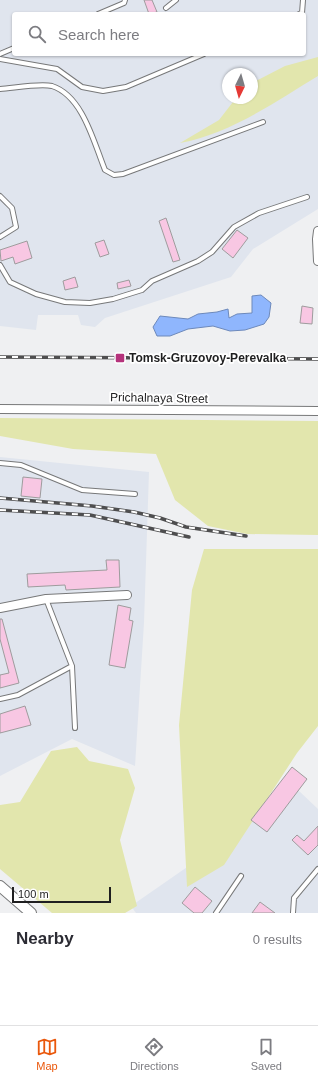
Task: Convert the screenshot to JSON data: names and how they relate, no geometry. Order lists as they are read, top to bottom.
{
  "streets": {
    "street": ["Prichalnaya Street"]
  },
  "places": {
    "transit": ["Tomsk-Gruzovoy-Perevalka"]
  },
  "scale_bar": "100 m",
  "north": "bottom",
  "page": {
    "search": "Search here",
    "scale": "100 m",
    "heading": ["Nearby", "0 results"],
    "nav": ["Map", "Directions", "Saved"]
  }
}
